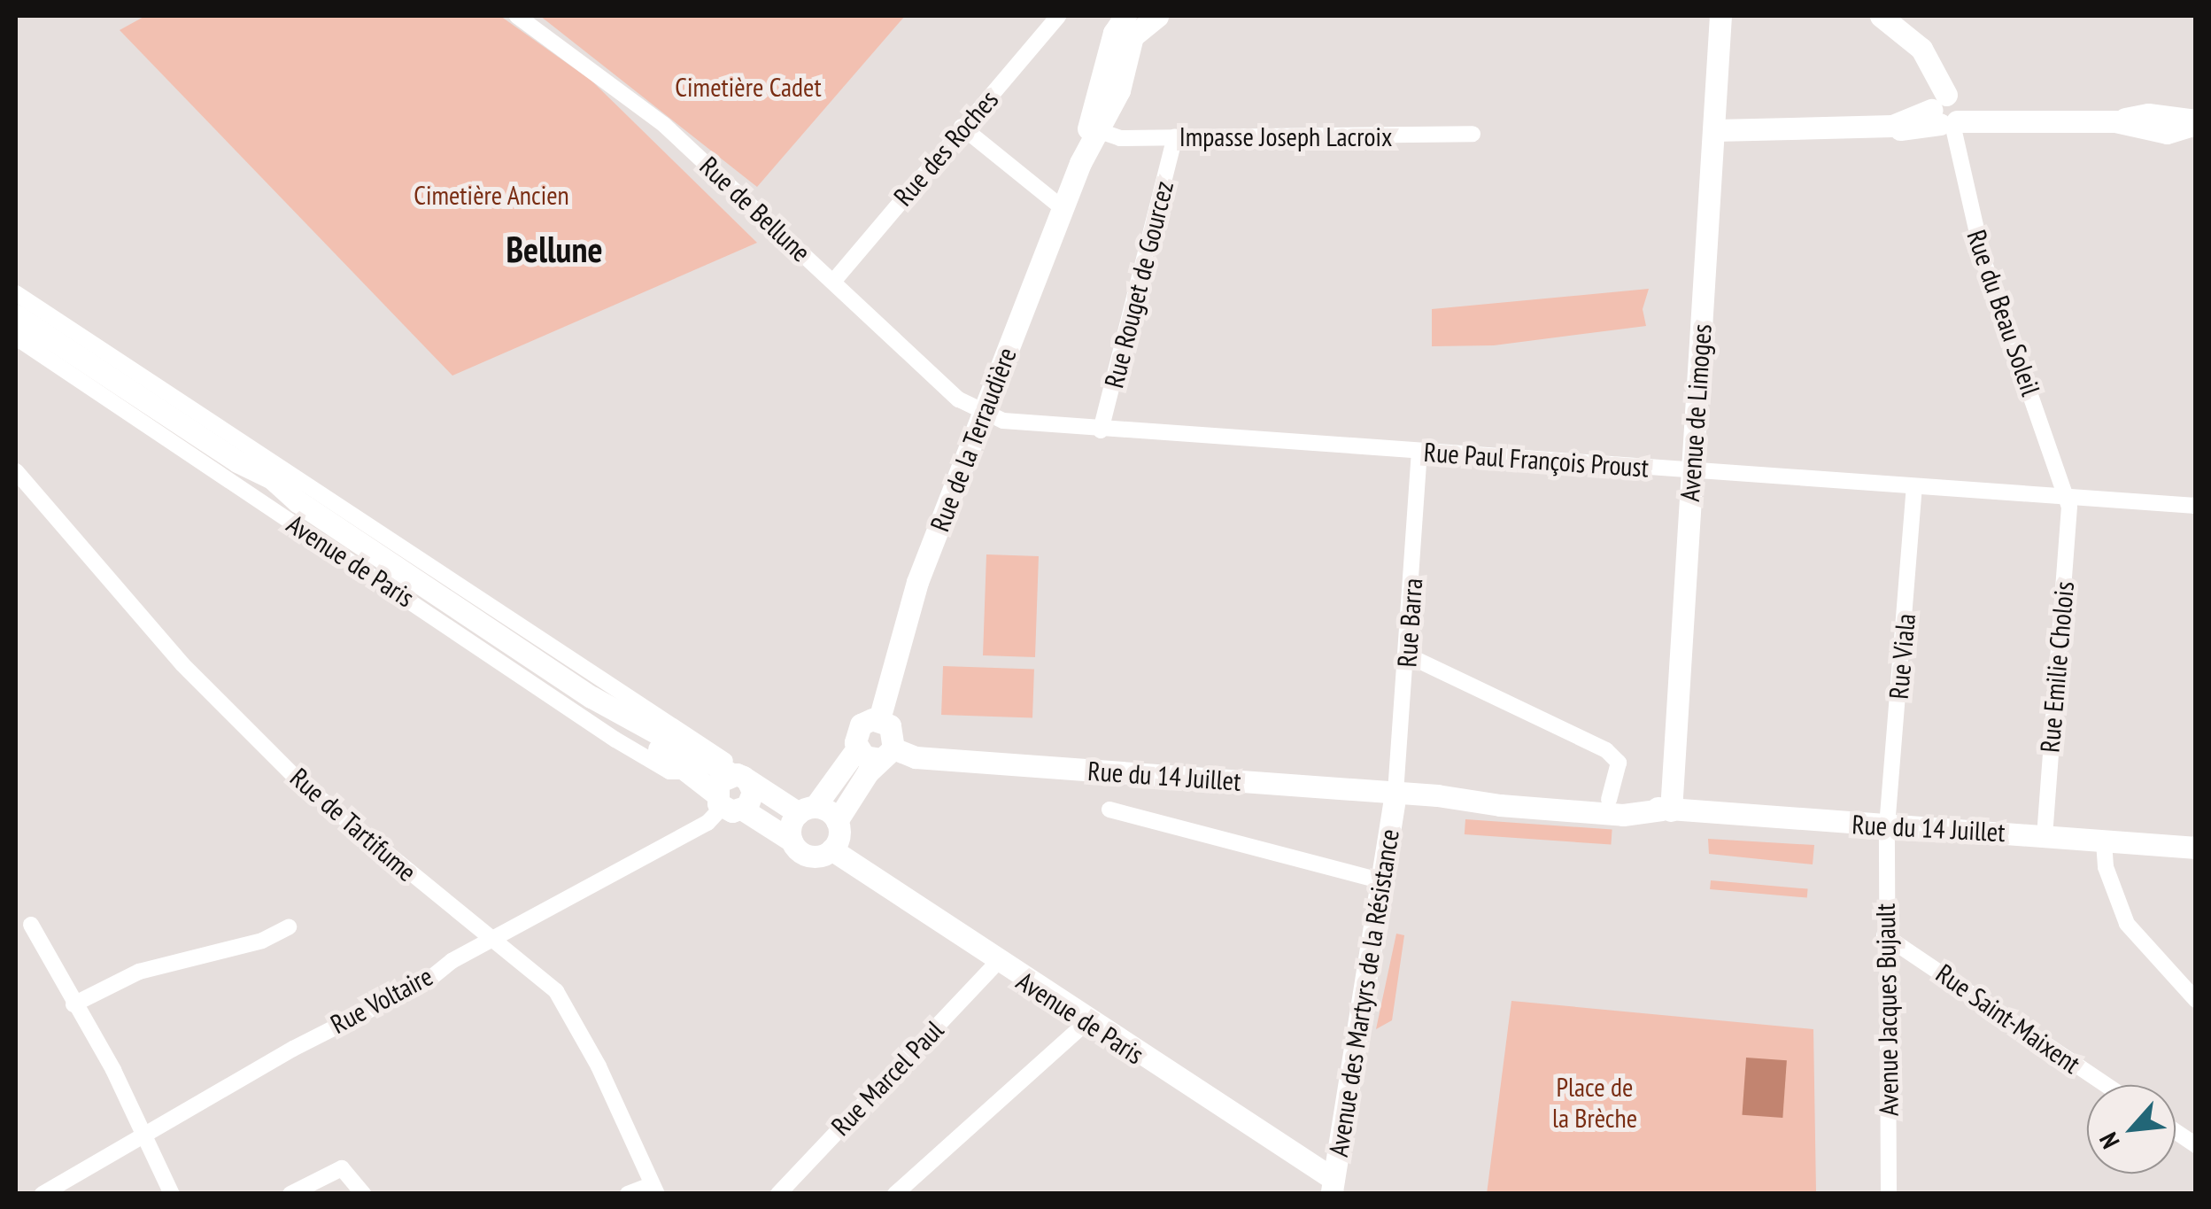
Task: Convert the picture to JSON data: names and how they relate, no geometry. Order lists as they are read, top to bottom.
{
  "streets": {
    "main road": [
      "Avenue de Limoges",
      "Rue de la Terraudière",
      "Avenue de Paris",
      "Rue du 14 Juillet",
      "Avenue des Martyrs de la Résistance"
    ],
    "street": [
      "Impasse Joseph Lacroix",
      "Rue des Roches",
      "Rue de Bellune",
      "Rue Rouget de Gourcez",
      "Rue du Beau Soleil",
      "Rue Paul François Proust",
      "Rue Barra",
      "Rue Viala",
      "Rue Emilie Cholois",
      "Rue de Tartifume",
      "Rue Voltaire",
      "Avenue Jacques Bujault",
      "Rue Saint-Maixent",
      "Rue Marcel Paul"
    ]
  },
  "crossings": [
    ["Impasse Joseph Lacroix", "Rue Rouget de Gourcez"],
    ["Impasse Joseph Lacroix", "Rue de la Terraudière"],
    ["Rue des Roches", "Rue de Bellune"],
    ["Rue de Bellune", "Rue de la Terraudière"],
    ["Rue de Bellune", "Rue Paul François Proust"],
    ["Rue Rouget de Gourcez", "Rue Paul François Proust"],
    ["Rue du Beau Soleil", "Rue Paul François Proust"],
    ["Rue du Beau Soleil", "Rue Emilie Cholois"],
    ["Avenue de Limoges", "Rue Paul François Proust"],
    ["Avenue de Limoges", "Rue du 14 Juillet"],
    ["Rue de la Terraudière", "Rue Paul François Proust"],
    ["Rue Paul François Proust", "Rue Barra"],
    ["Rue Paul François Proust", "Rue Viala"],
    ["Rue Paul François Proust", "Rue Emilie Cholois"],
    ["Avenue de Paris", "Avenue des Martyrs de la Résistance"],
    ["Avenue de Paris", "Rue Voltaire"],
    ["Avenue de Paris", "Rue Marcel Paul"],
    ["Rue Barra", "Rue du 14 Juillet"],
    ["Rue Barra", "Avenue des Martyrs de la Résistance"],
    ["Rue Viala", "Rue du 14 Juillet"],
    ["Rue Viala", "Avenue Jacques Bujault"],
    ["Rue Emilie Cholois", "Rue du 14 Juillet"],
    ["Rue du 14 Juillet", "Avenue des Martyrs de la Résistance"],
    ["Rue du 14 Juillet", "Avenue Jacques Bujault"],
    ["Rue de Tartifume", "Rue Voltaire"],
    ["Avenue Jacques Bujault", "Rue Saint-Maixent"]
  ],
  "districts": ["Bellune"],
  "parks": ["Cimetière Cadet", "Cimetière Ancien", "Place de la Brèche"],
  "north": "bottom left"
}
